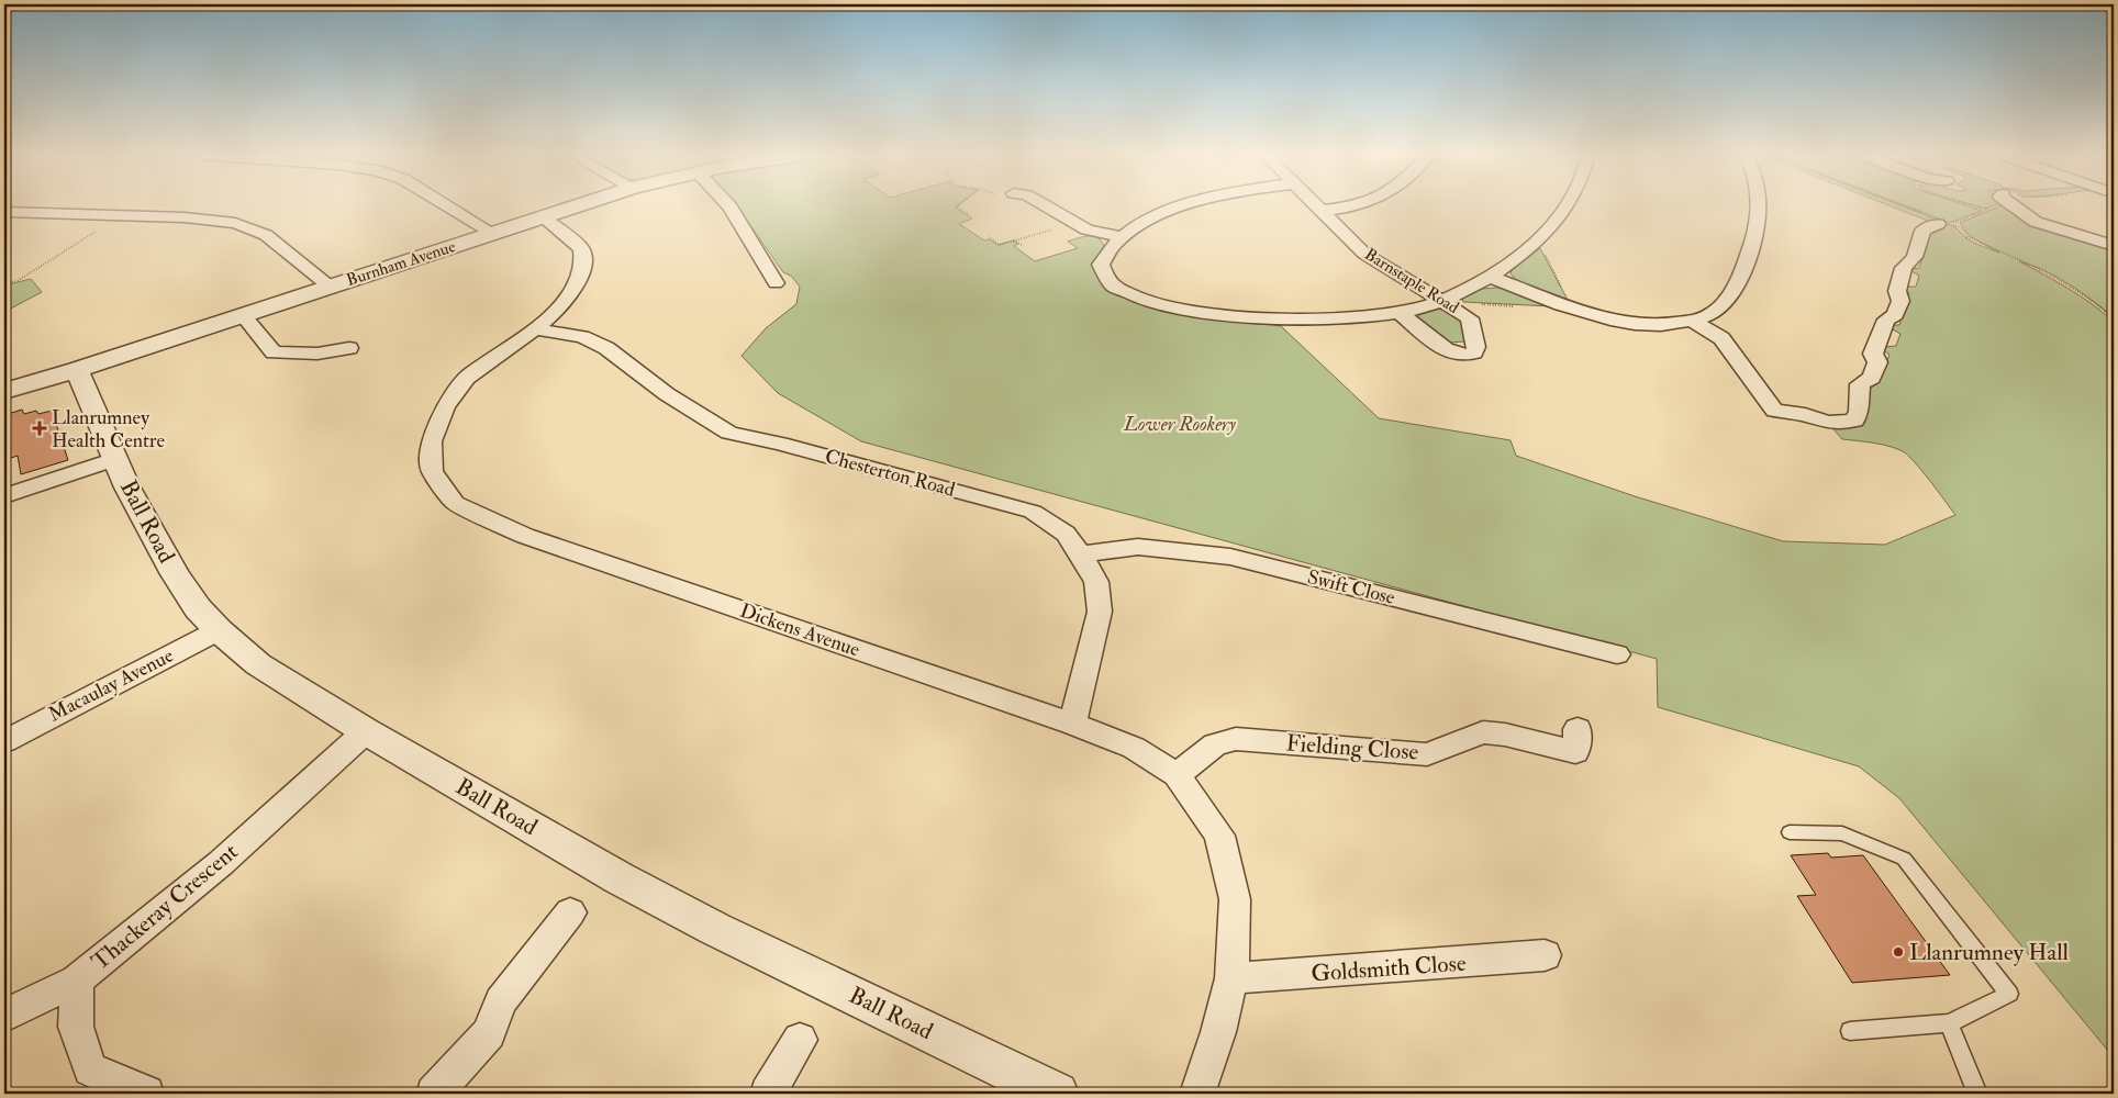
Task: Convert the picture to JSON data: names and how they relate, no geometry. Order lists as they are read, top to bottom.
{
  "streets": {
    "street": [
      "Burnham Avenue",
      "Barnstaple Road",
      "Chesterton Road",
      "Ball Road",
      "Swift Close",
      "Dickens Avenue",
      "Macaulay Avenue",
      "Fielding Close",
      "Thackeray Crescent",
      "Goldsmith Close"
    ]
  },
  "crossings": [
    ["Burnham Avenue", "Ball Road"],
    ["Burnham Avenue", "Dickens Avenue"],
    ["Chesterton Road", "Swift Close"],
    ["Chesterton Road", "Dickens Avenue"],
    ["Ball Road", "Macaulay Avenue"],
    ["Ball Road", "Thackeray Crescent"],
    ["Dickens Avenue", "Fielding Close"],
    ["Dickens Avenue", "Goldsmith Close"]
  ],
  "parks": ["Lower Rookery"],
  "places": {
    "health": ["Llanrumney Health Centre"],
    "other": ["Llanrumney Hall"]
  }
}
